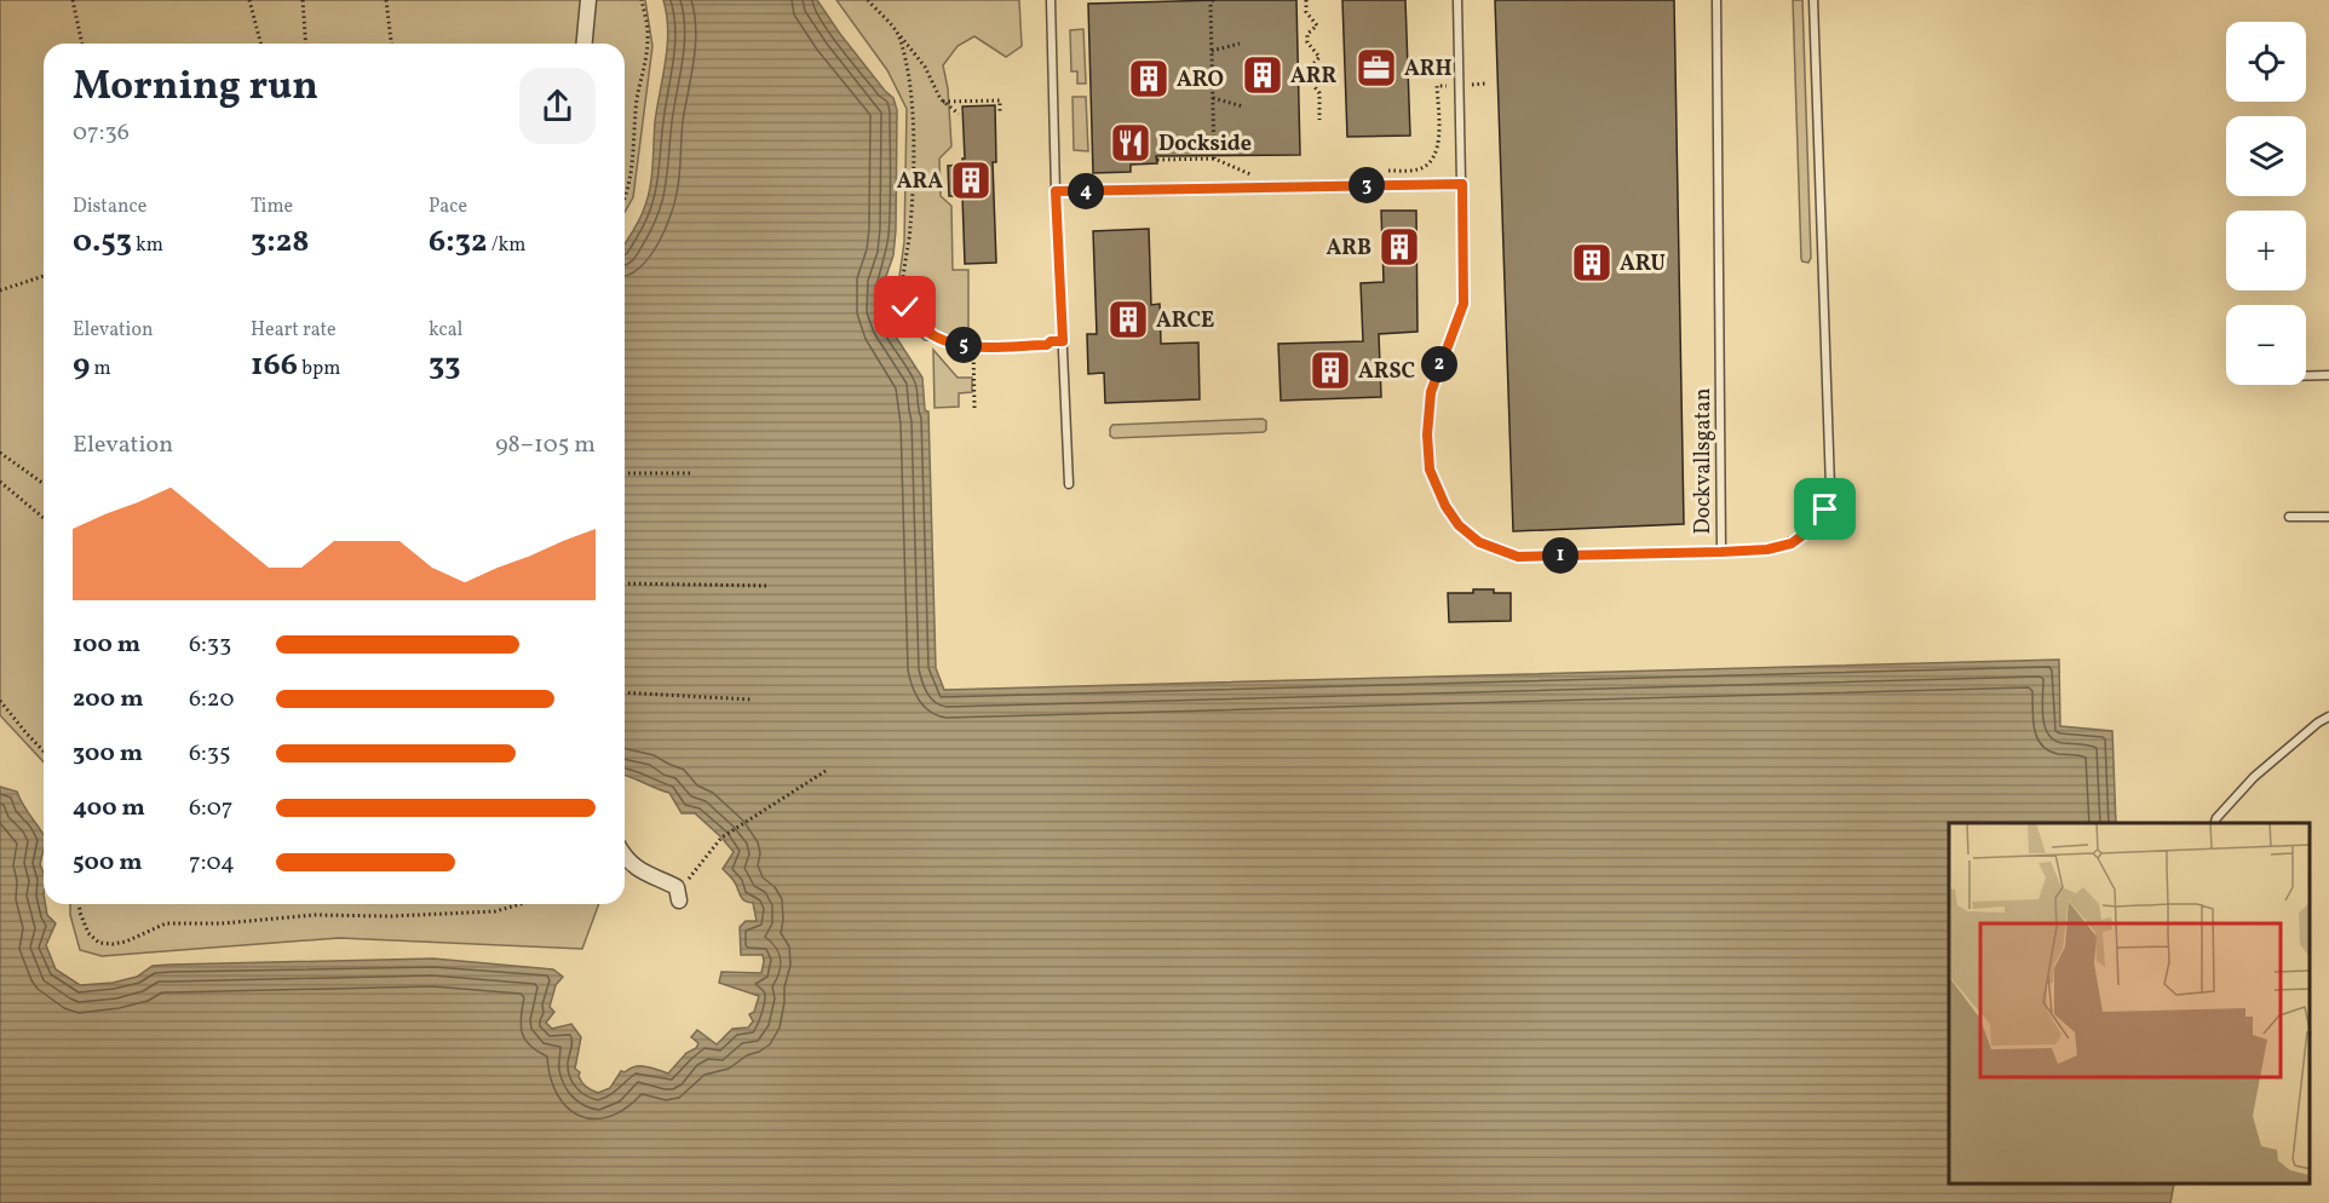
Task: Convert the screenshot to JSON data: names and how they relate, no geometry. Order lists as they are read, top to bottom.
{
  "streets": {
    "lane": ["Dockvallsgatan"]
  },
  "places": {
    "office": ["ARH"],
    "building": [
      "ARR",
      "ARO",
      "ARA",
      "ARB",
      "ARU",
      "ARCE",
      "ARSC"
    ],
    "restaurant": ["Dockside"]
  },
  "page": {
    "map_buttons": ["+", "−"],
    "heading": ["Morning run", "07:36"],
    "pins": [
      "3",
      "4",
      "5",
      "2",
      "1"
    ],
    "stats": [
      ["Distance", "0.53 km"],
      ["Time", "3:28"],
      ["Pace", "6:32 /km"],
      ["Elevation", "9 m"],
      ["Heart rate", "166 bpm"],
      ["kcal", "33"]
    ],
    "chart": ["Elevation", "98–105 m"],
    "list": [
      {
        "name": "100 m",
        "note": "6:33"
      },
      {
        "name": "200 m",
        "note": "6:20"
      },
      {
        "name": "300 m",
        "note": "6:35"
      },
      {
        "name": "400 m",
        "note": "6:07"
      },
      {
        "name": "500 m",
        "note": "7:04"
      }
    ]
  }
}
